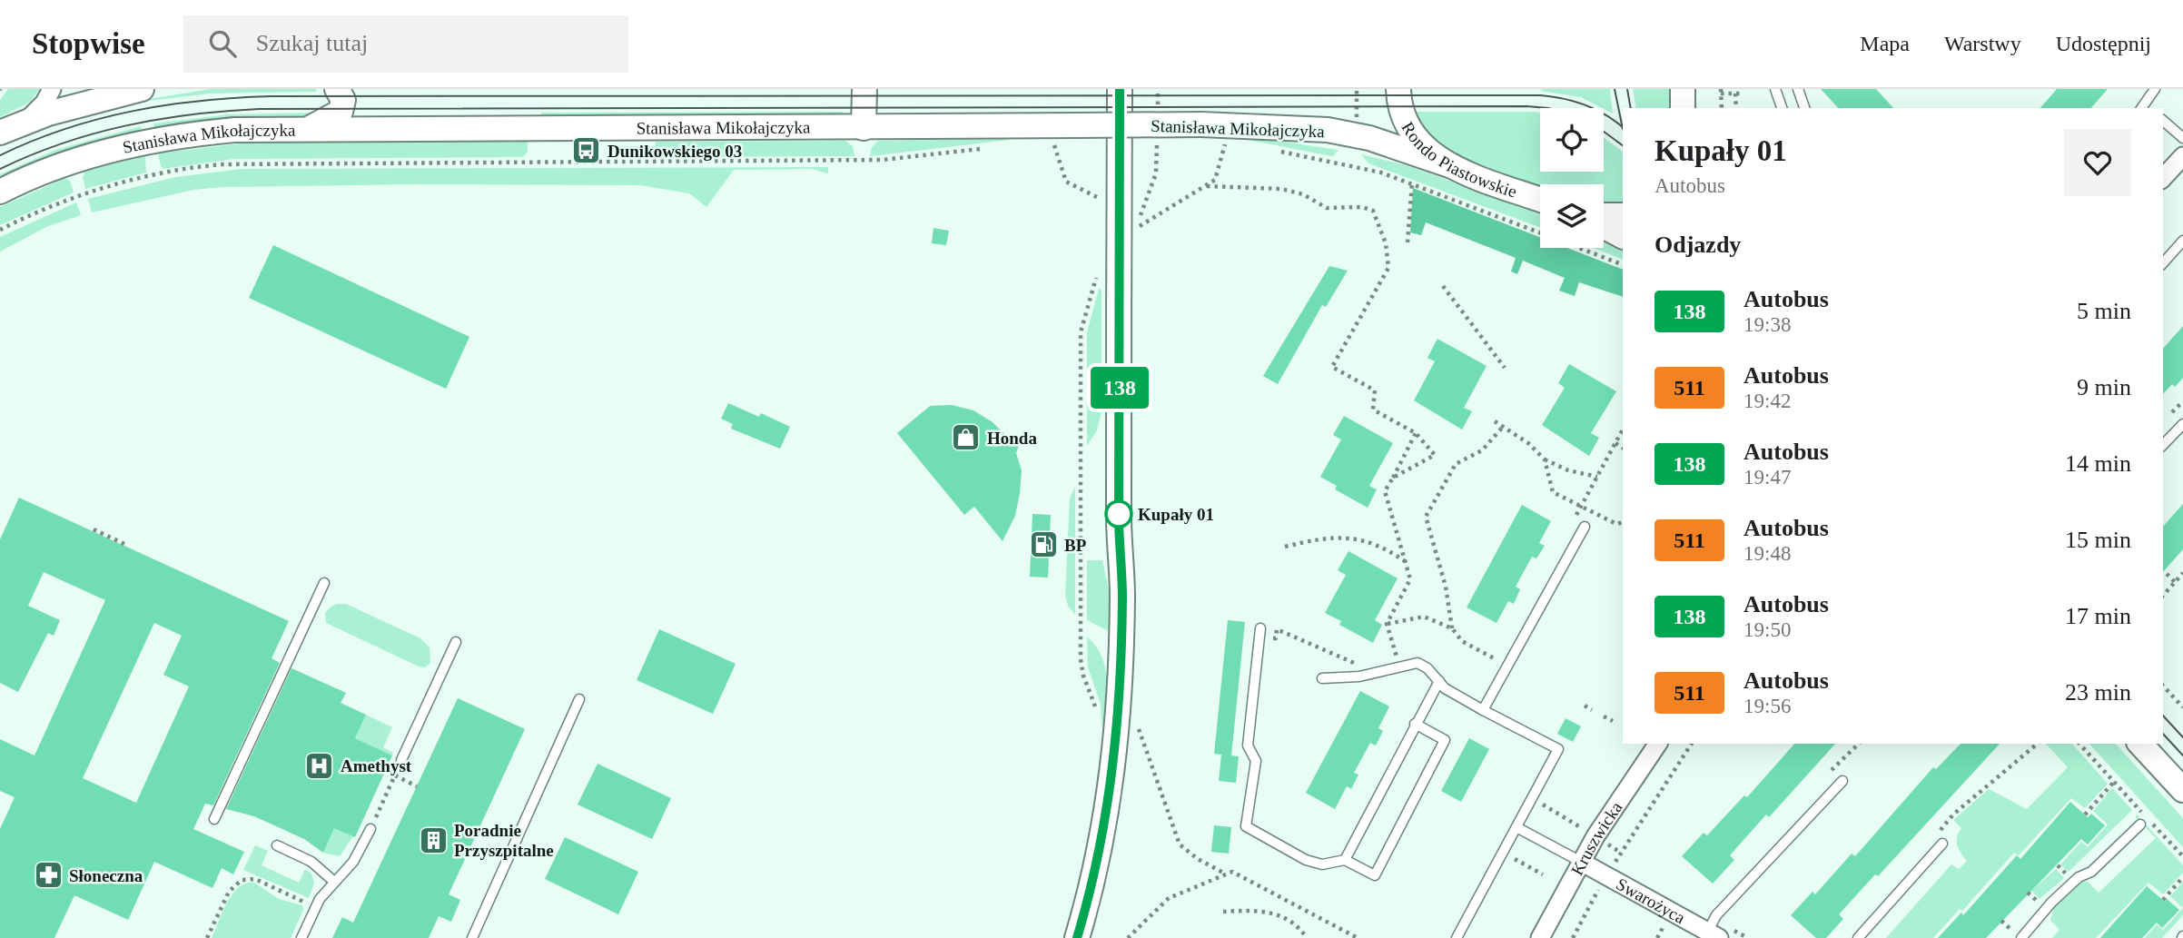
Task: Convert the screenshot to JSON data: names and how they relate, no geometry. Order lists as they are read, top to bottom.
{
  "streets": {
    "street": [
      "Stanisława Mikołajczyka",
      "Rondo Piastowskie",
      "Kruszwicka",
      "Swarożyca"
    ]
  },
  "crossings": [
    ["Stanisława Mikołajczyka", "Rondo Piastowskie"],
    ["Kruszwicka", "Swarożyca"]
  ],
  "places": {
    "bus stop": ["Dunikowskiego 03"],
    "shop": ["Honda"],
    "other": ["Kupały 01"],
    "fuel station": ["BP"],
    "hospital": ["Amethyst"],
    "building": ["Poradnie Przyszpitalne"],
    "pharmacy": ["Słoneczna"]
  },
  "lines": ["bus line 138"],
  "page": {
    "header": "Stopwise",
    "search": "Szukaj tutaj",
    "nav": ["Mapa", "Warstwy", "Udostępnij"],
    "on_map": "138",
    "heading": [
      ["Kupały 01", "Autobus"],
      "Odjazdy"
    ],
    "list": [
      {
        "mark": "138",
        "name": "Autobus",
        "note": "19:38",
        "value": "5 min"
      },
      {
        "mark": "511",
        "name": "Autobus",
        "note": "19:42",
        "value": "9 min"
      },
      {
        "mark": "138",
        "name": "Autobus",
        "note": "19:47",
        "value": "14 min"
      },
      {
        "mark": "511",
        "name": "Autobus",
        "note": "19:48",
        "value": "15 min"
      },
      {
        "mark": "138",
        "name": "Autobus",
        "note": "19:50",
        "value": "17 min"
      },
      {
        "mark": "511",
        "name": "Autobus",
        "note": "19:56",
        "value": "23 min"
      }
    ]
  }
}
